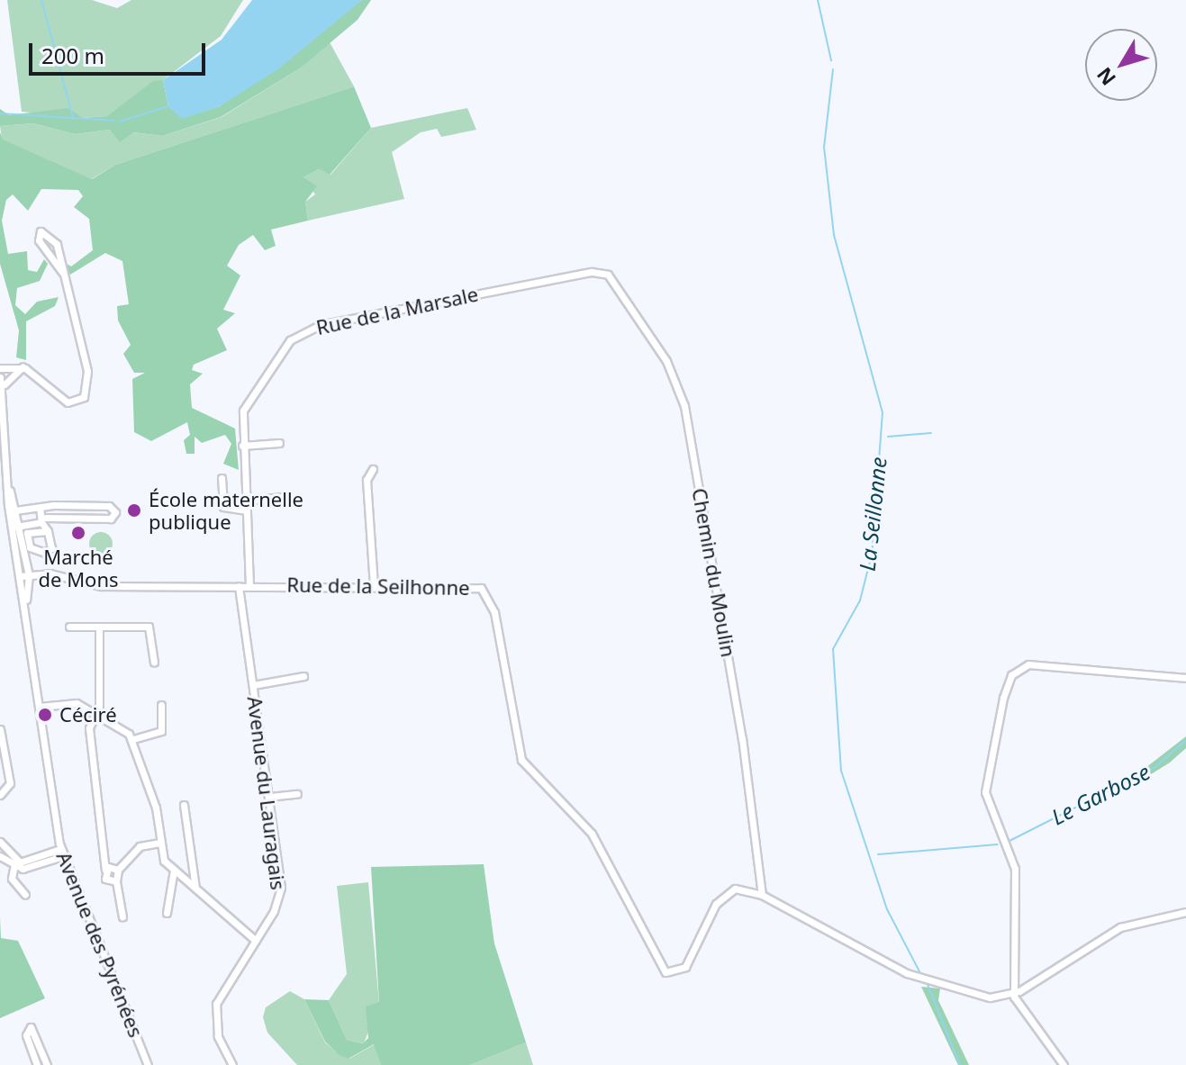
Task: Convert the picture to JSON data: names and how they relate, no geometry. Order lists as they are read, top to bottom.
{
  "streets": {
    "street": [
      "Rue de la Marsale",
      "Chemin du Moulin",
      "Rue de la Seilhonne",
      "Avenue du Lauragais",
      "Avenue des Pyrénées"
    ]
  },
  "crossings": [
    ["Rue de la Marsale", "Chemin du Moulin"],
    ["Rue de la Marsale", "Rue de la Seilhonne"],
    ["Chemin du Moulin", "Rue de la Seilhonne"],
    ["Rue de la Seilhonne", "Avenue du Lauragais"],
    ["Rue de la Seilhonne", "Avenue des Pyrénées"]
  ],
  "water": ["La Seillonne", "Le Garbose"],
  "places": ["École maternelle publique", "Marché de Mons", "Céciré"],
  "scale_bar": "200 m",
  "north": "bottom left"
}
